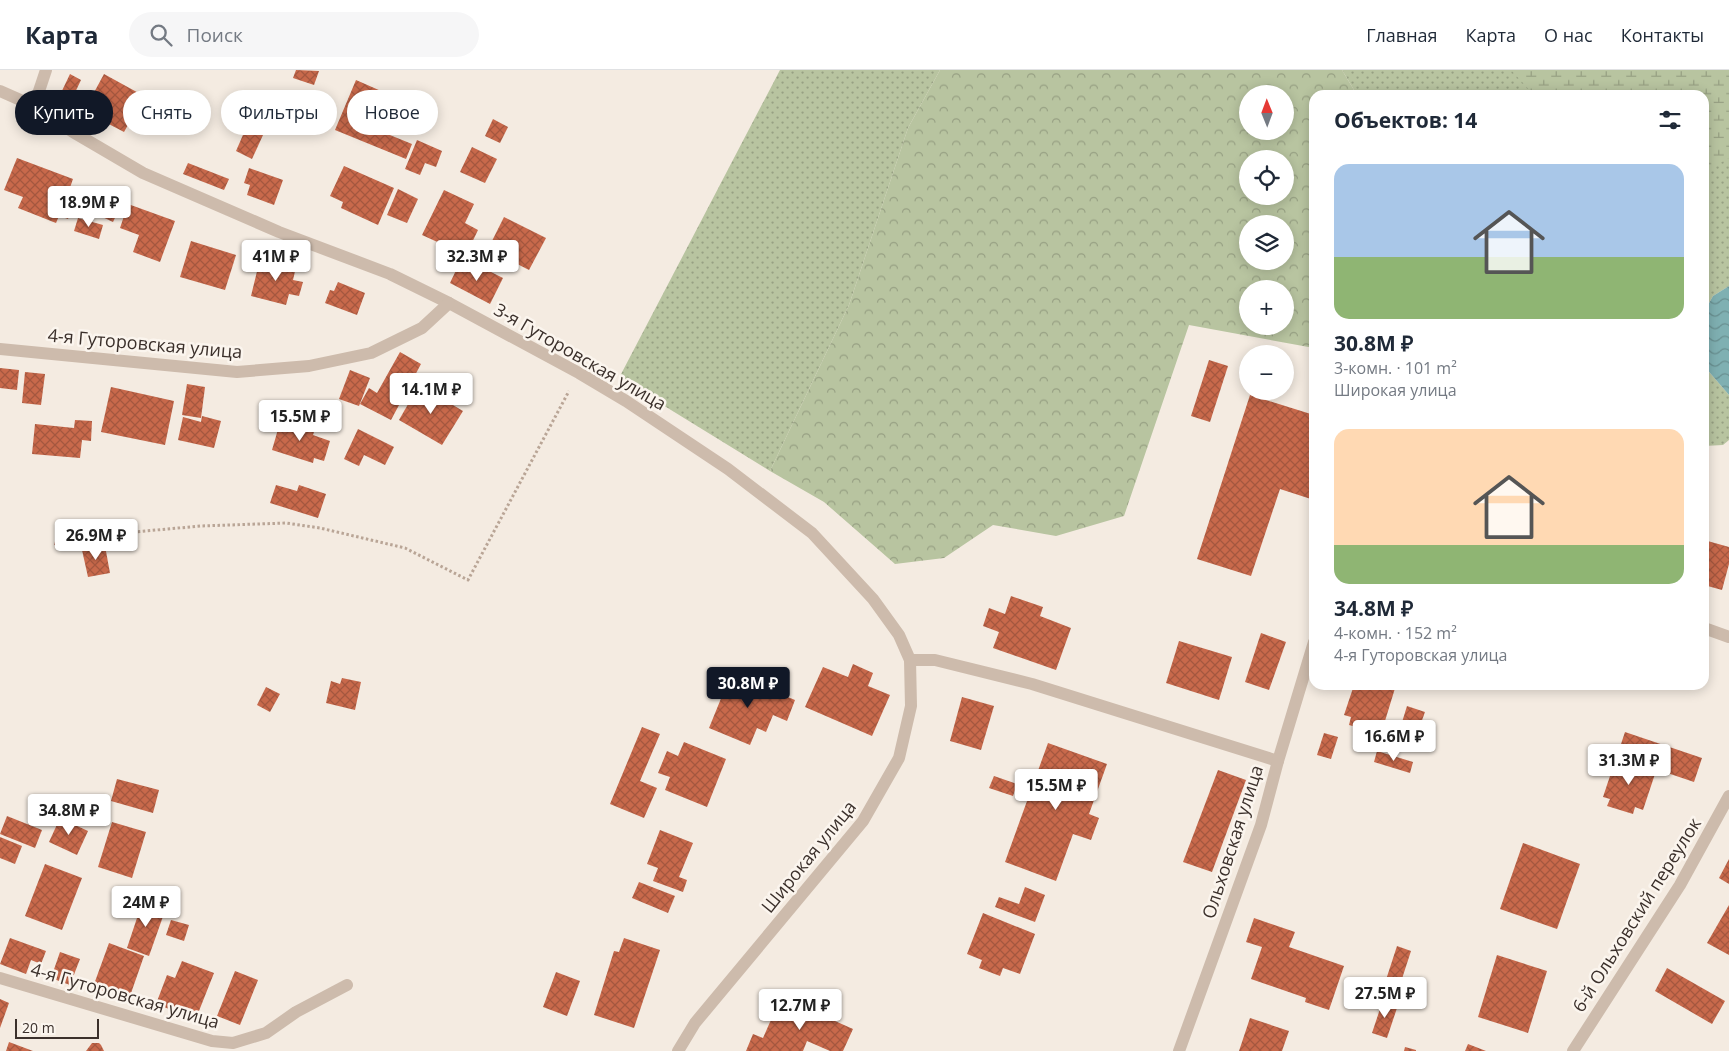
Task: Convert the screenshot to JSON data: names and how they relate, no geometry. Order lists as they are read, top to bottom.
{
  "streets": {
    "street": [
      "4-я Гуторовская улица",
      "3-я Гуторовская улица",
      "Ольховская улица",
      "Широкая улица",
      "6-й Ольховский переулок"
    ]
  },
  "crossings": [
    ["4-я Гуторовская улица", "3-я Гуторовская улица"],
    ["3-я Гуторовская улица", "Широкая улица"]
  ],
  "scale_bar": "20 m",
  "north": "top",
  "page": {
    "header": "Карта",
    "search": "Поиск",
    "nav": [
      "Главная",
      "Карта",
      "О нас",
      "Контакты"
    ],
    "map_buttons": ["+", "−"],
    "chip": [
      "Купить",
      "Снять",
      "Фильтры",
      "Новое"
    ],
    "heading": "Объектов: 14",
    "list": [
      {
        "name": "30.8M ₽",
        "note": "3-комн. · 101 m² · Широкая улица"
      },
      {
        "name": "34.8M ₽",
        "note": "4-комн. · 152 m² · 4-я Гуторовская улица"
      }
    ],
    "price": [
      "18.9M ₽",
      "41M ₽",
      "32.3M ₽",
      "14.1M ₽",
      "15.5M ₽",
      "26.9M ₽",
      "30.8M ₽",
      "16.6M ₽",
      "31.3M ₽",
      "15.5M ₽",
      "34.8M ₽",
      "24M ₽",
      "27.5M ₽",
      "12.7M ₽"
    ],
    "scale": "20 m"
  }
}
